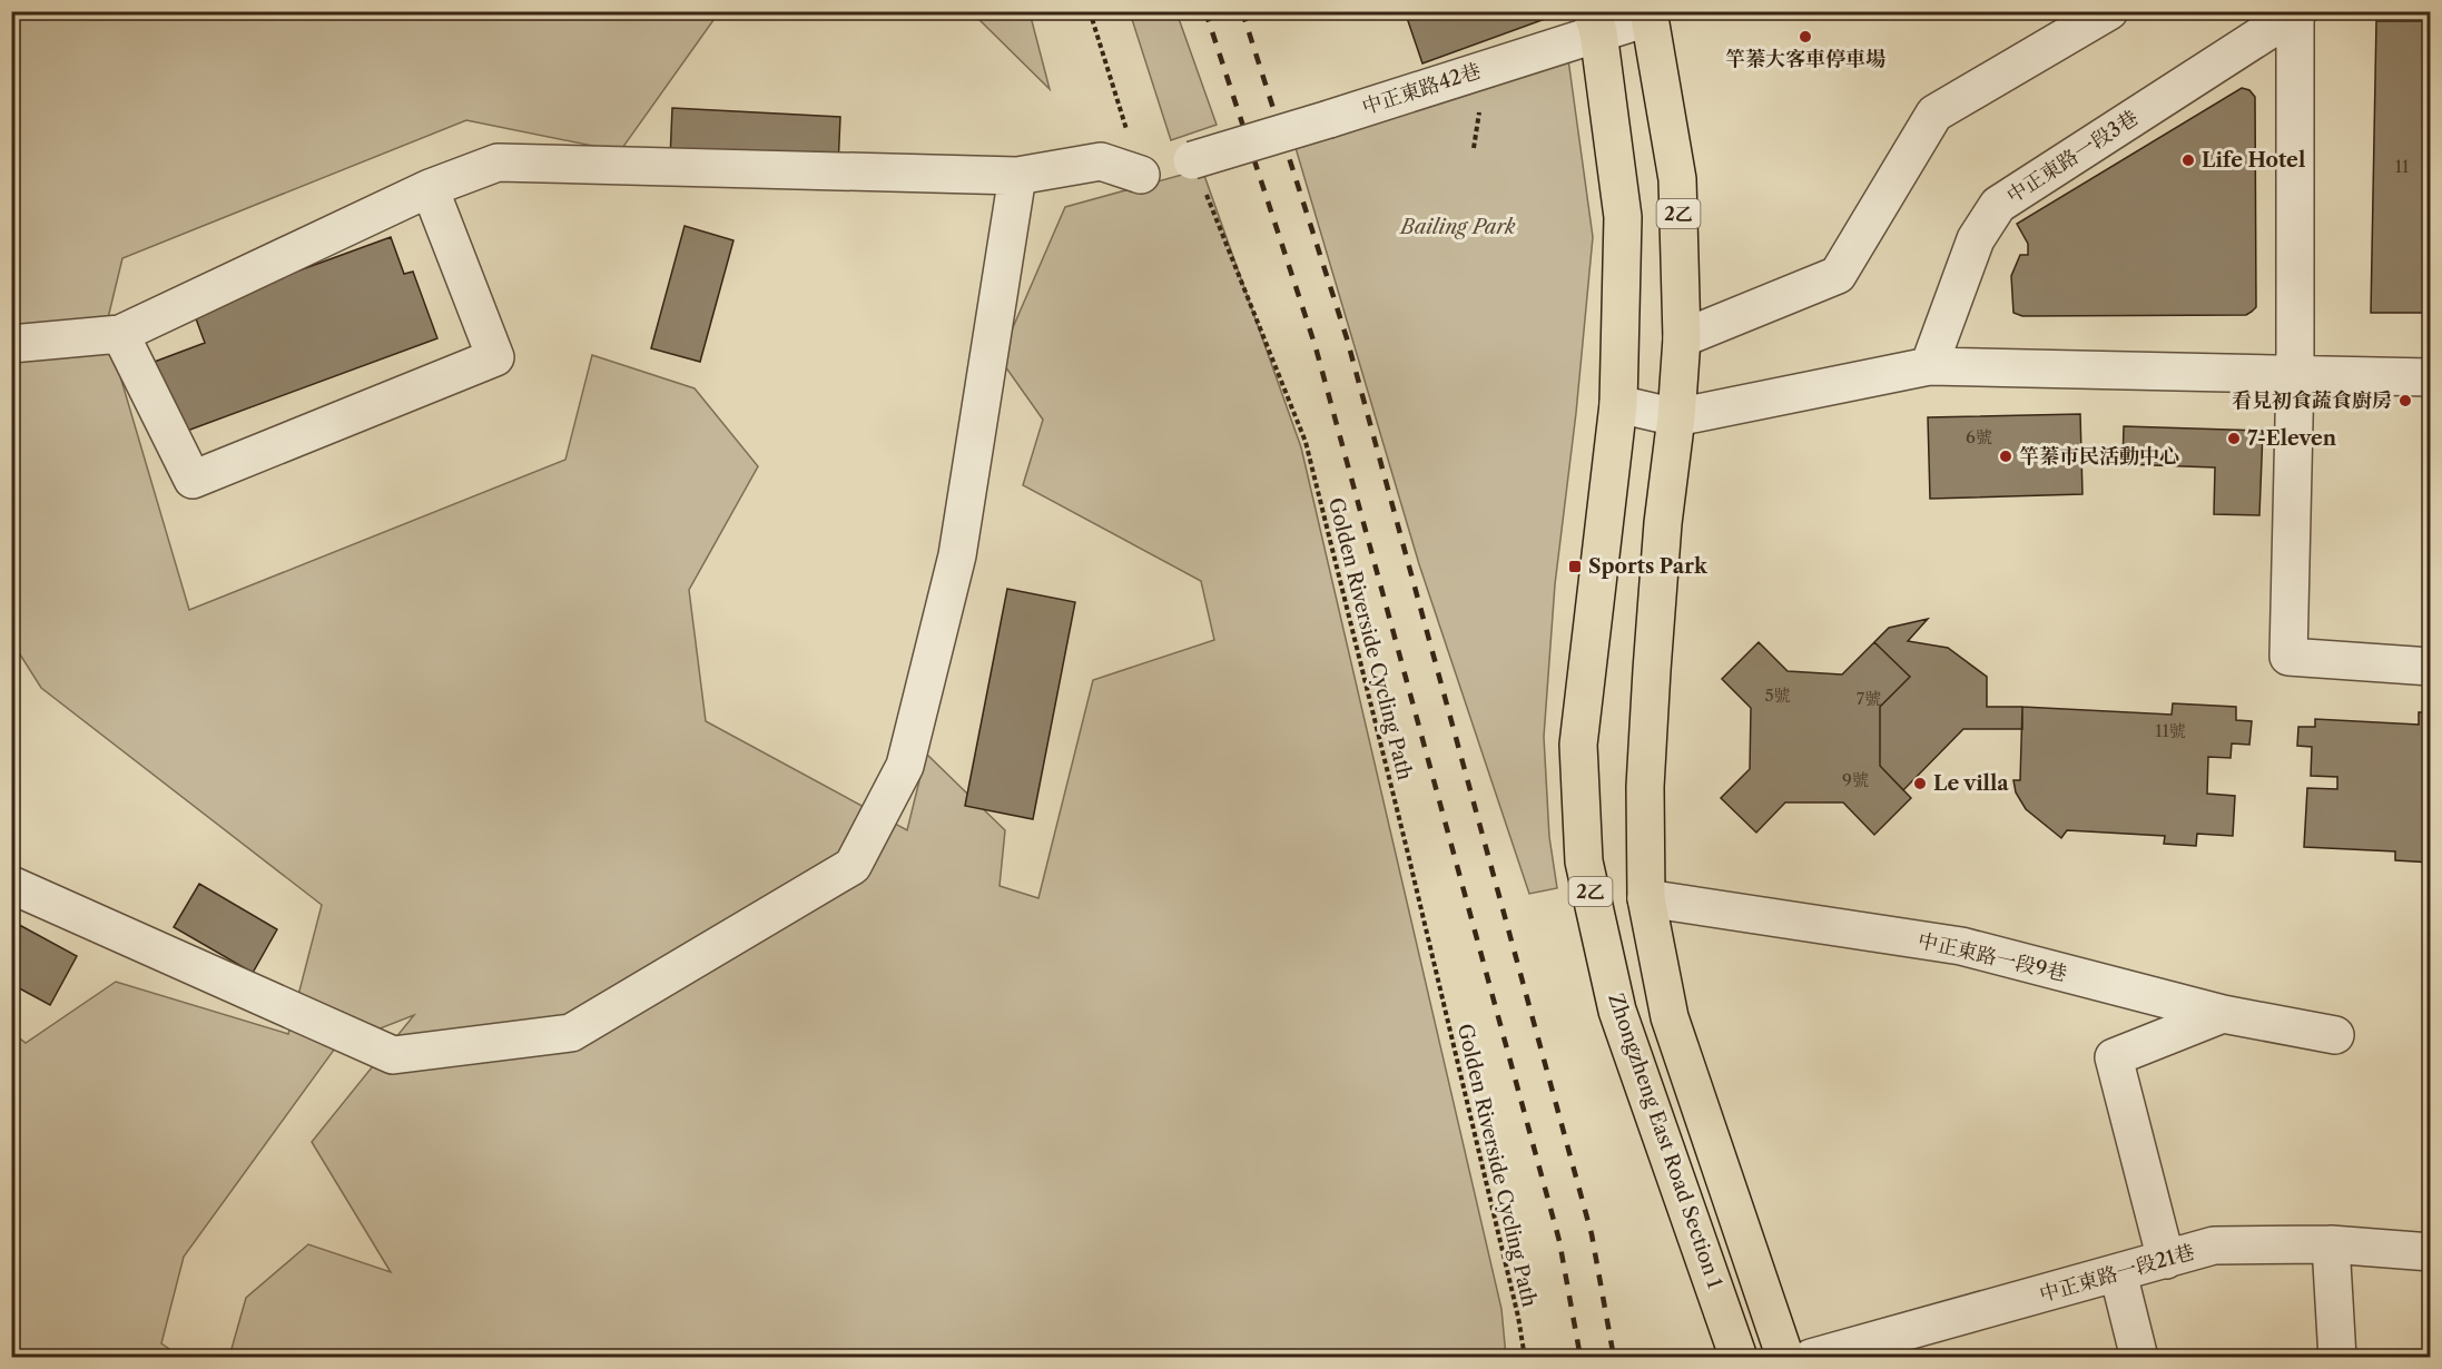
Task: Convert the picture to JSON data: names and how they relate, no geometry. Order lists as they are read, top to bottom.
{
  "streets": {
    "main road": ["2乙", "Zhongzheng East Road Section 1"],
    "street": [
      "中正東路42巷",
      "中正東路一段3巷",
      "中正東路一段9巷",
      "中正東路一段21巷"
    ],
    "path": ["Golden Riverside Cycling Path"]
  },
  "crossings": [
    ["中正東路42巷", "2乙"],
    ["中正東路42巷", "Golden Riverside Cycling Path"],
    ["2乙", "Zhongzheng East Road Section 1"],
    ["中正東路一段9巷", "Zhongzheng East Road Section 1"]
  ],
  "parks": ["Bailing Park"],
  "places": {
    "other": [
      "竿蓁大客車停車場",
      "Life Hotel",
      "看見初食蔬食廚房",
      "7-Eleven",
      "竿蓁市民活動中心",
      "Le villa"
    ],
    "transit": ["Sports Park"]
  },
  "house_numbers": [
    "11",
    "6號",
    "5號",
    "7號",
    "11號",
    "9號"
  ]
}
